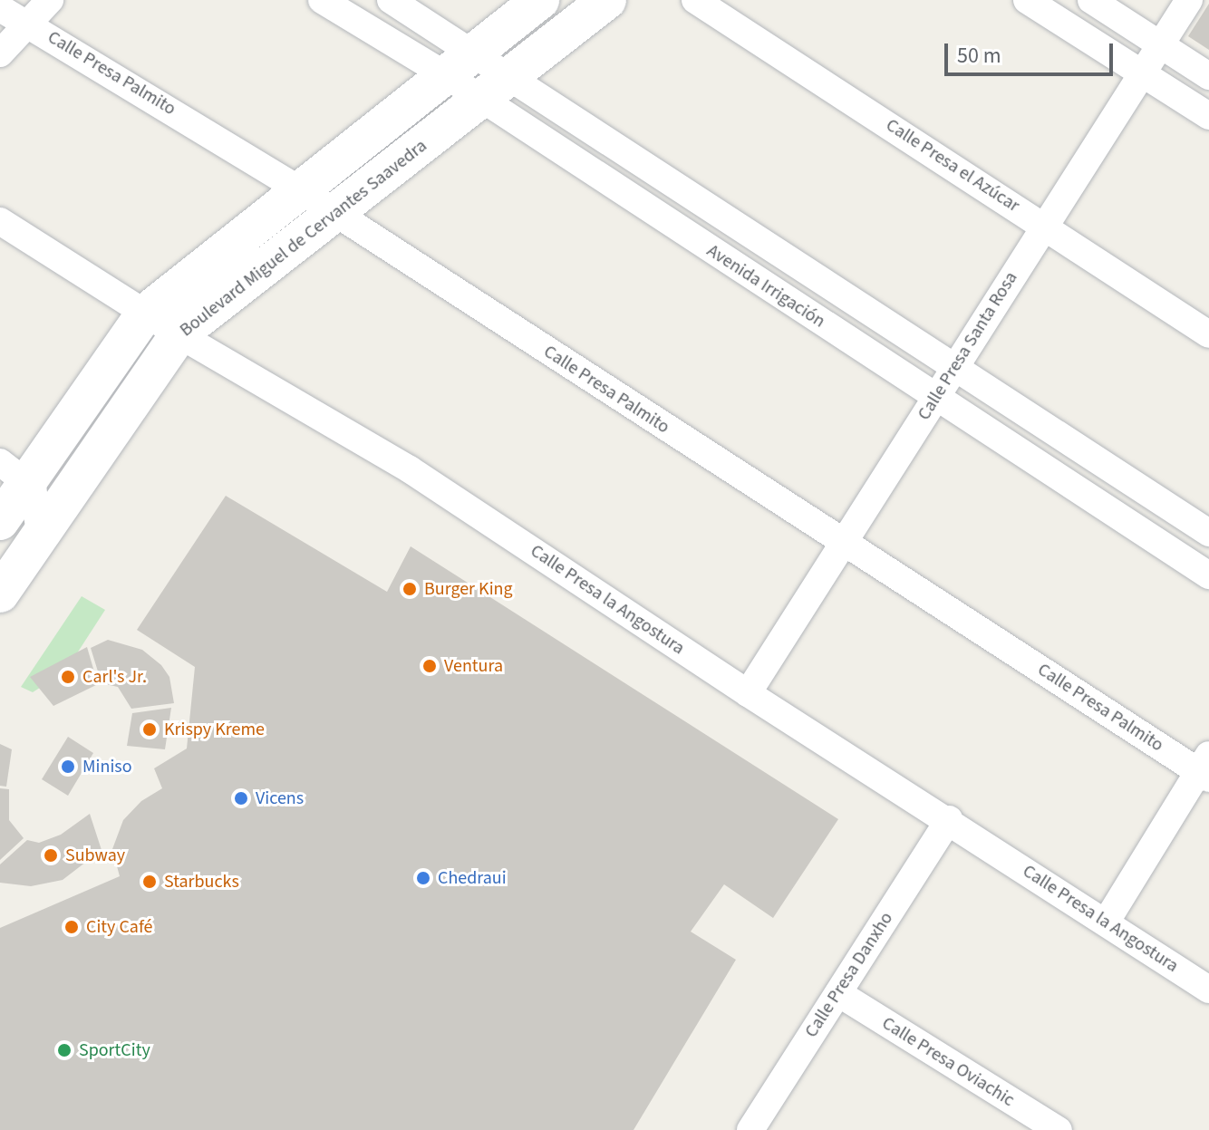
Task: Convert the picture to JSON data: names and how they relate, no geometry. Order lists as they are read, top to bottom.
{
  "streets": {
    "main road": ["Boulevard Miguel de Cervantes Saavedra"],
    "street": [
      "Calle Presa Palmito",
      "Calle Presa el Azúcar",
      "Avenida Irrigación",
      "Calle Presa Santa Rosa",
      "Calle Presa la Angostura",
      "Calle Presa Danxho",
      "Calle Presa Oviachic"
    ]
  },
  "crossings": [
    ["Calle Presa Palmito", "Boulevard Miguel de Cervantes Saavedra"],
    ["Calle Presa Palmito", "Calle Presa Santa Rosa"],
    ["Calle Presa el Azúcar", "Calle Presa Santa Rosa"],
    ["Boulevard Miguel de Cervantes Saavedra", "Avenida Irrigación"],
    ["Boulevard Miguel de Cervantes Saavedra", "Calle Presa la Angostura"],
    ["Avenida Irrigación", "Calle Presa Santa Rosa"],
    ["Calle Presa Santa Rosa", "Calle Presa la Angostura"],
    ["Calle Presa la Angostura", "Calle Presa Danxho"],
    ["Calle Presa Danxho", "Calle Presa Oviachic"]
  ],
  "places": [
    "Burger King",
    "Ventura",
    "Carl's Jr.",
    "Krispy Kreme",
    "Miniso",
    "Vicens",
    "Subway",
    "Chedraui",
    "Starbucks",
    "City Café",
    "SportCity"
  ],
  "scale_bar": "50 m"
}
